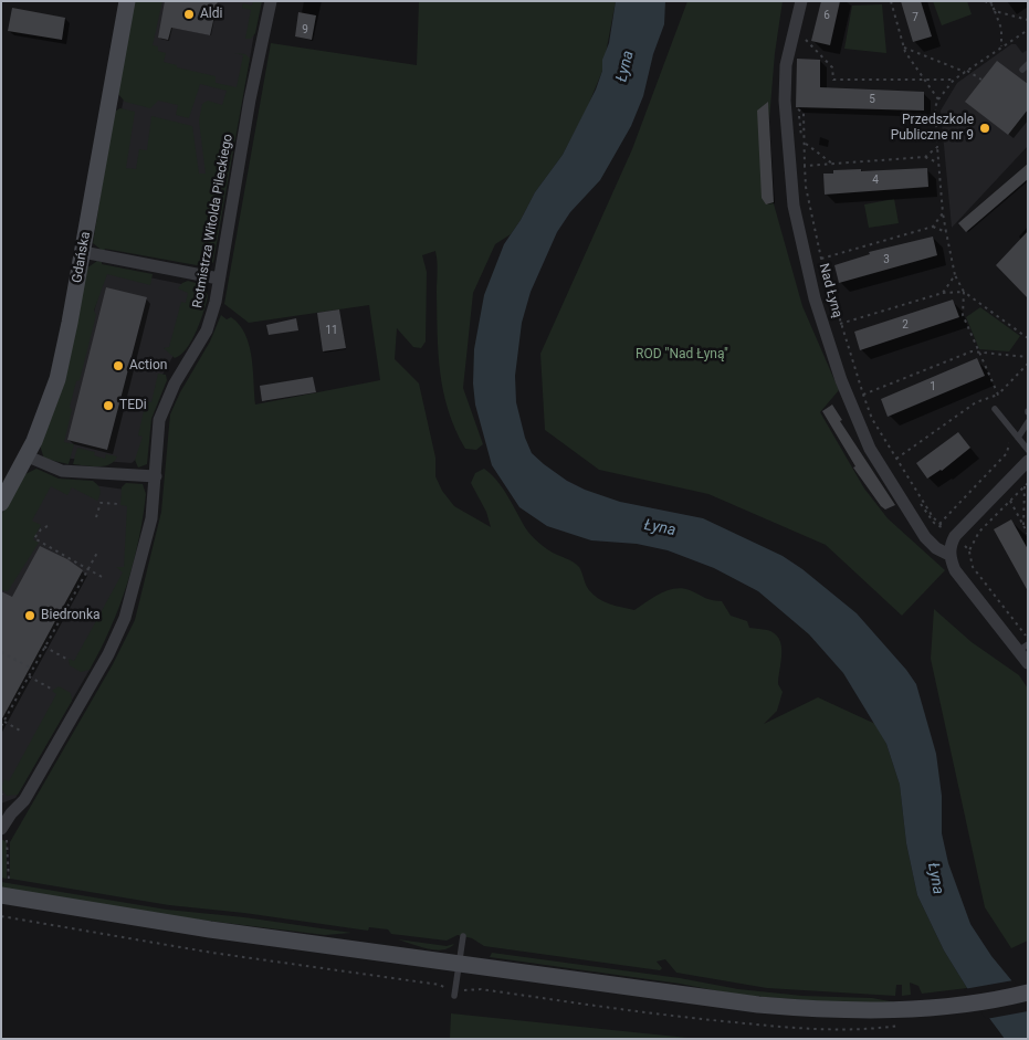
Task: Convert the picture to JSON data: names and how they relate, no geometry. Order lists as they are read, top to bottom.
{
  "streets": {
    "main road": ["Gdańska"],
    "street": ["Rotmistrza Witolda Pileckiego", "Nad Łyną"]
  },
  "water": ["Łyna"],
  "parks": ["ROD \"Nad Łyną\""],
  "places": [
    "Aldi",
    "Przedszkole Publiczne nr 9",
    "Action",
    "TEDi",
    "Biedronka"
  ],
  "house_numbers": [
    "6",
    "7",
    "9",
    "5",
    "4",
    "3",
    "2",
    "11",
    "1"
  ]
}
